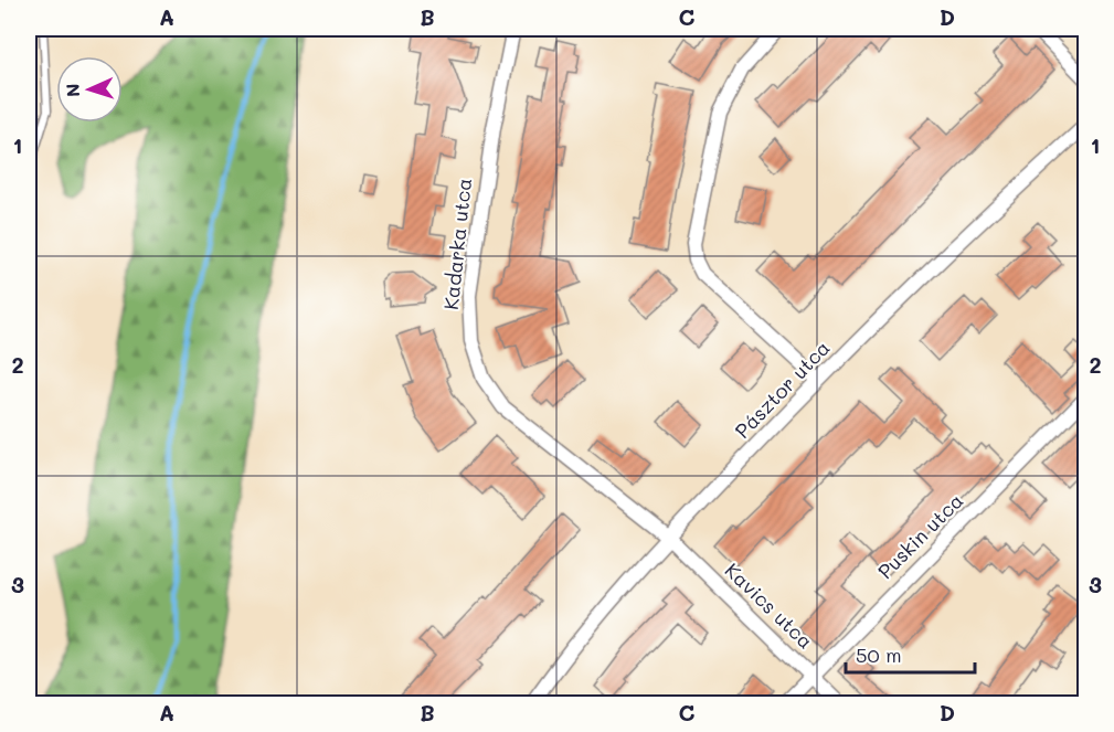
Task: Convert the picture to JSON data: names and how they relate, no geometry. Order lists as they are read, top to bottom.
{
  "streets": {
    "street": [
      "Kadarka utca",
      "Pásztor utca",
      "Puskin utca",
      "Kavics utca"
    ]
  },
  "crossings": [
    ["Kadarka utca", "Pásztor utca"],
    ["Kadarka utca", "Kavics utca"],
    ["Pásztor utca", "Kavics utca"],
    ["Puskin utca", "Kavics utca"]
  ],
  "scale_bar": "50 m",
  "north": "left",
  "grid": {
    "columns": [
      "A",
      "B",
      "C",
      "D"
    ],
    "rows": ["1", "2", "3"]
  }
}
